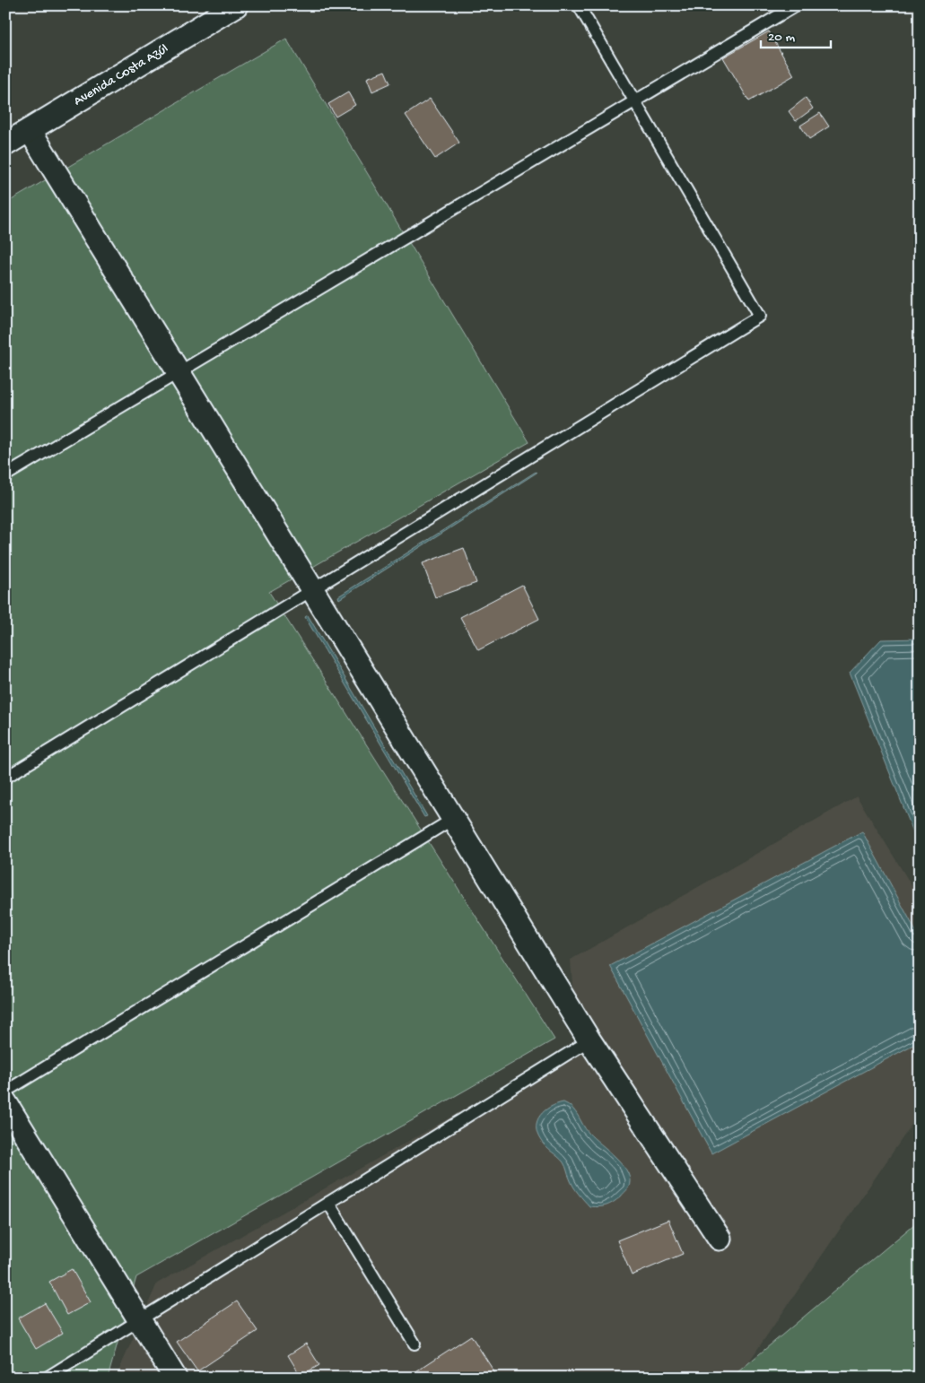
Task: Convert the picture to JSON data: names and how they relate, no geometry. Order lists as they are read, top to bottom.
{
  "streets": {
    "street": ["Avenida Costa Azúl"]
  },
  "scale_bar": "20 m"
}
